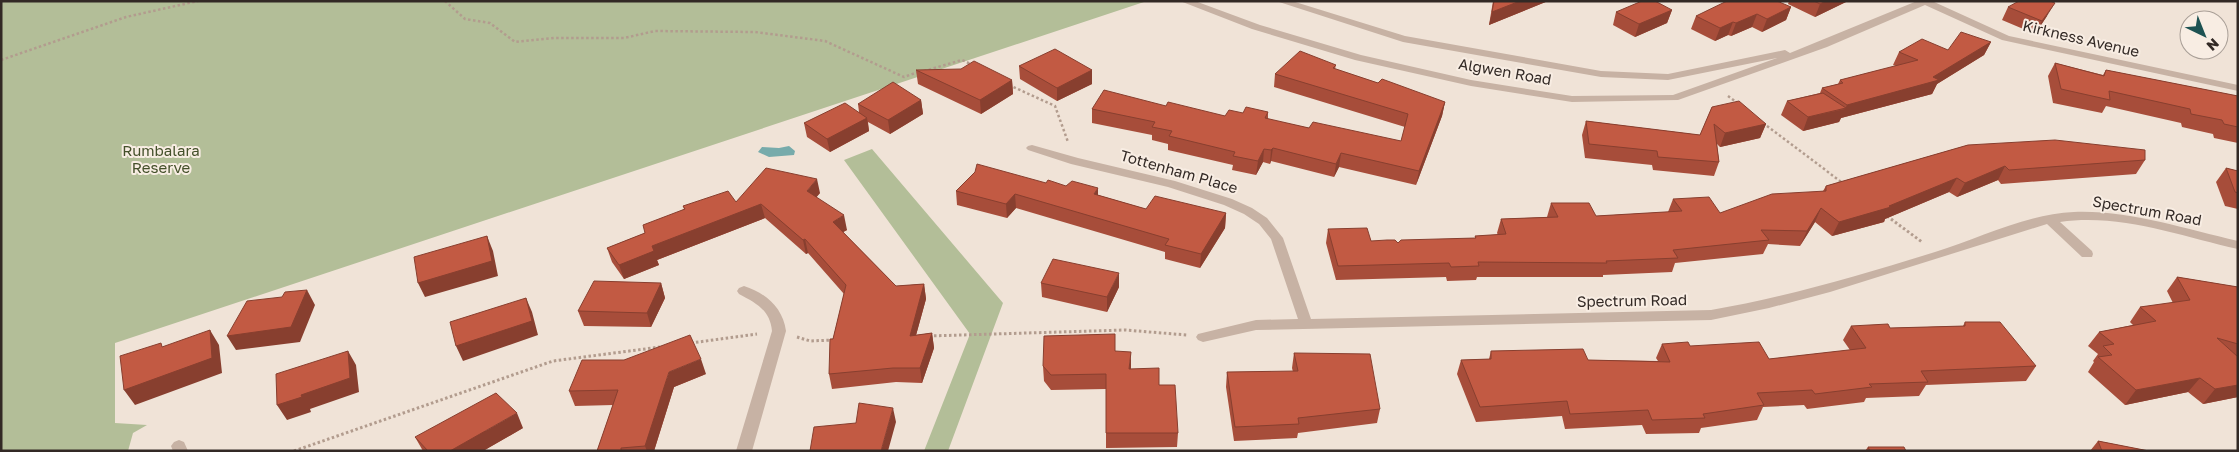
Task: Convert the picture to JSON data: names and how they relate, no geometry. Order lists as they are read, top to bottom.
{
  "streets": {
    "street": [
      "Kirkness Avenue",
      "Algwen Road",
      "Tottenham Place",
      "Spectrum Road"
    ]
  },
  "crossings": [
    ["Kirkness Avenue", "Algwen Road"],
    ["Tottenham Place", "Spectrum Road"]
  ],
  "parks": ["Rumbalara Reserve"],
  "north": "bottom right"
}
